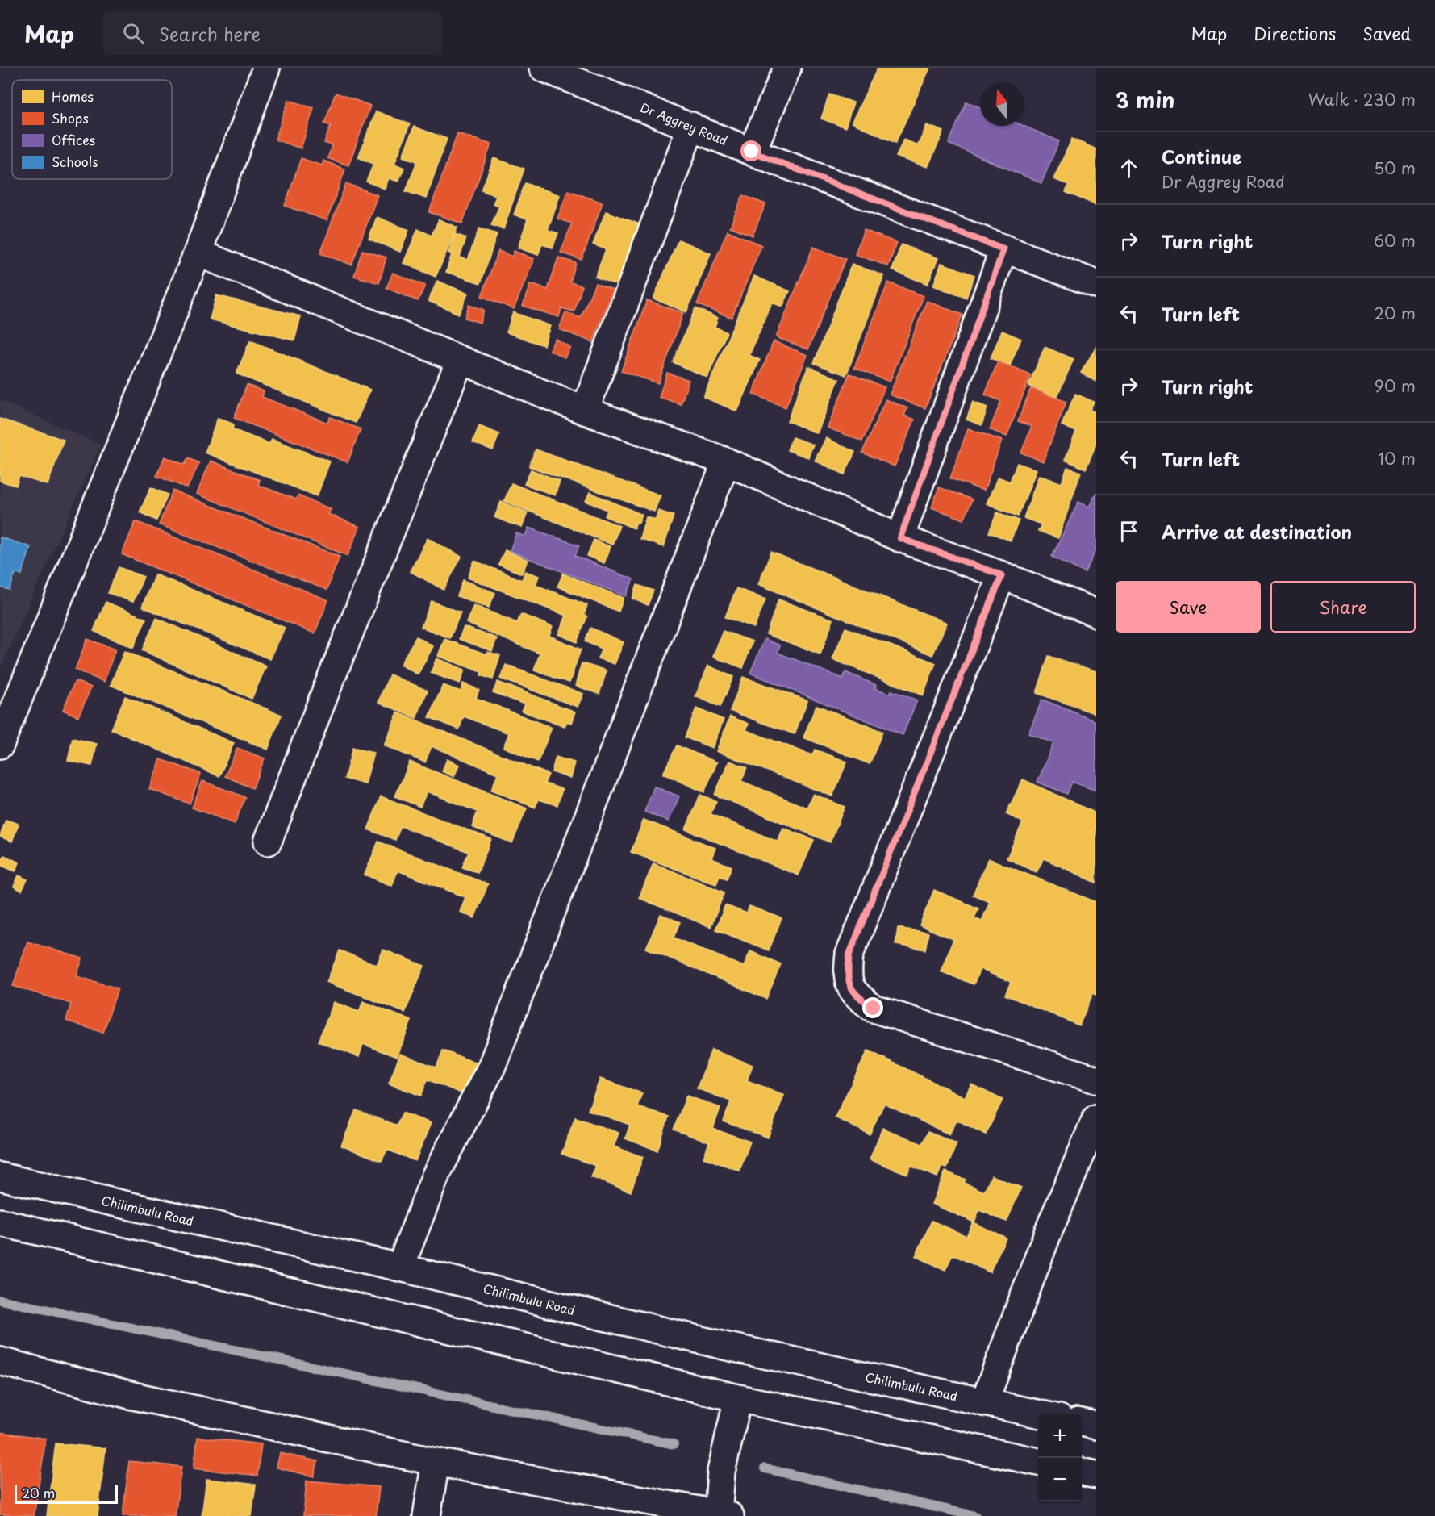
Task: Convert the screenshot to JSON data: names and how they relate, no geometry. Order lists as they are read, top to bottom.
{
  "streets": {
    "street": ["Dr Aggrey Road", "Chilimbulu Road"]
  },
  "legend": [
    "Homes",
    "Shops",
    "Offices",
    "Schools"
  ],
  "scale_bar": "20 m",
  "north": "top",
  "page": {
    "header": "Map",
    "search": "Search here",
    "nav": ["Map", "Directions", "Saved"],
    "heading": ["3 min", "Walk · 230 m"],
    "list": [
      ["Continue", "Dr Aggrey Road", "50 m"],
      ["Turn right", "60 m"],
      ["Turn left", "20 m"],
      ["Turn right", "90 m"],
      ["Turn left", "10 m"],
      "Arrive at destination"
    ],
    "buttons": ["Save", "Share"],
    "map_buttons": ["+", "−"],
    "scale": "20 m"
  }
}
